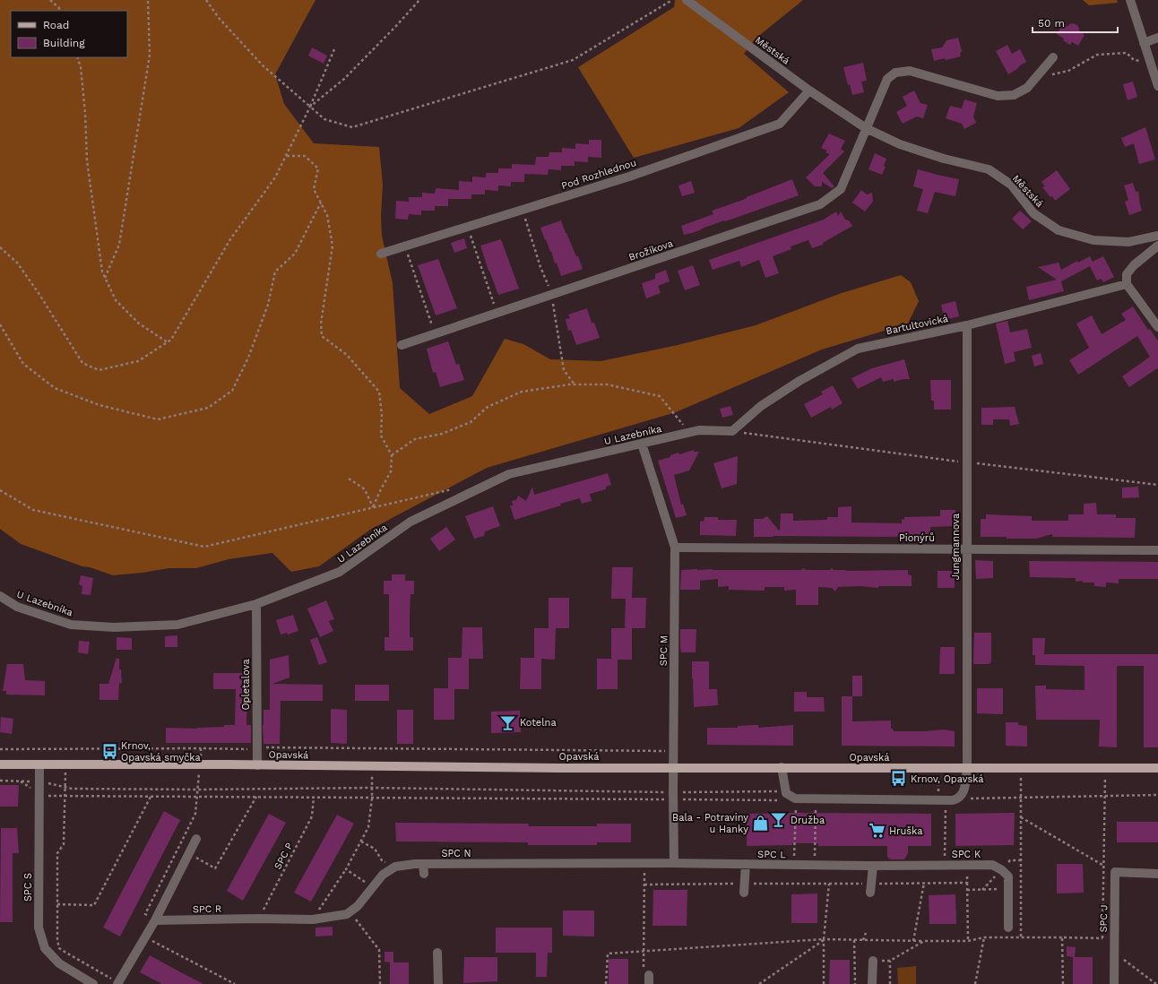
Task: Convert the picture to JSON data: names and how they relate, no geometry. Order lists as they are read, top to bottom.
{
  "streets": {
    "main road": ["Opavská"],
    "street": [
      "Městská",
      "Pod Rozhlednou",
      "Brožíkova",
      "Bartultovická",
      "U Lazebníka",
      "Pionýrů",
      "Jungmannova",
      "SPC M",
      "Opletalova",
      "SPC N",
      "SPC L",
      "SPC K",
      "SPC S",
      "SPC R",
      "SPC J"
    ],
    "path": ["SPC P"]
  },
  "crossings": [
    ["Městská", "Pod Rozhlednou"],
    ["Městská", "Brožíkova"],
    ["Bartultovická", "U Lazebníka"],
    ["Bartultovická", "Jungmannova"],
    ["U Lazebníka", "SPC M"],
    ["U Lazebníka", "Opletalova"],
    ["Pionýrů", "Jungmannova"],
    ["Pionýrů", "SPC M"],
    ["Jungmannova", "Opavská"],
    ["SPC M", "Opavská"],
    ["SPC M", "SPC N"],
    ["SPC M", "SPC L"],
    ["Opletalova", "Opavská"],
    ["Opavská", "SPC S"],
    ["SPC N", "SPC L"],
    ["SPC L", "SPC K"],
    ["SPC P", "SPC R"]
  ],
  "places": {
    "bar": ["Kotelna", "Družba"],
    "bus stop": ["Krnov, Opavská smyčka", "Krnov, Opavská"],
    "shop": ["Bala - Potraviny u Hanky"],
    "supermarket": ["Hruška"]
  },
  "legend": ["Road", "Building"],
  "scale_bar": "50 m"
}
